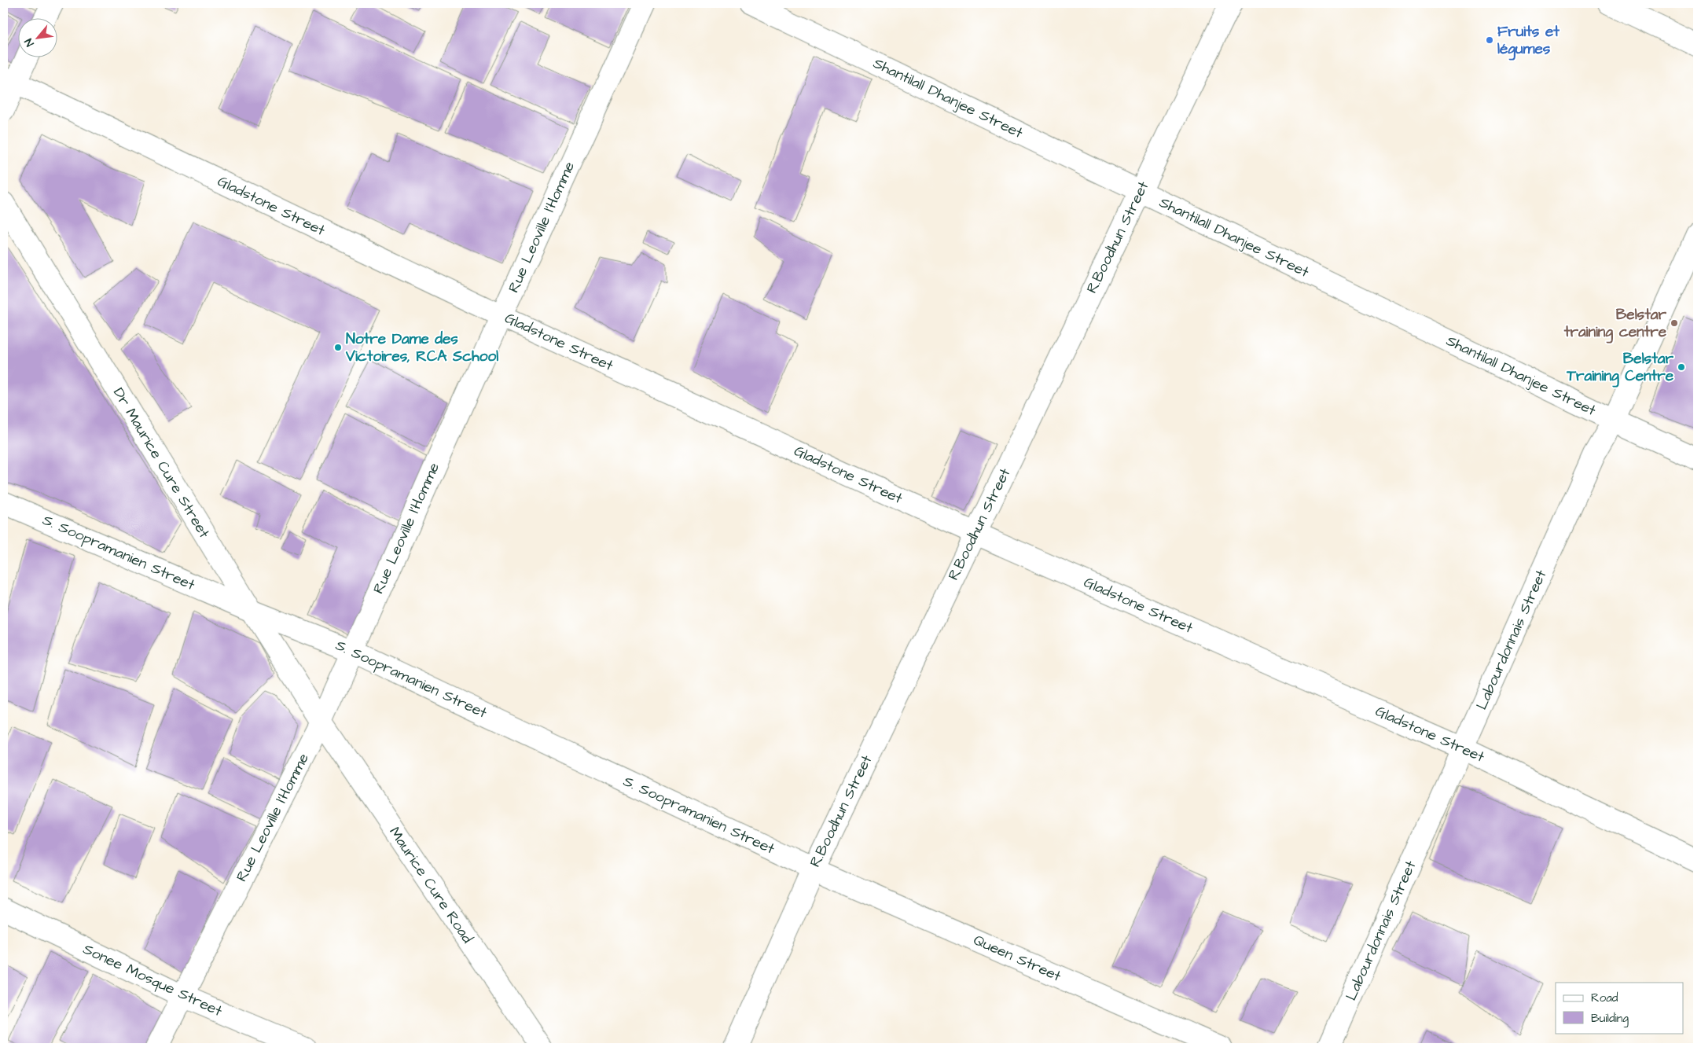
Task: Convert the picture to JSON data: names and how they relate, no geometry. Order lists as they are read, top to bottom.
{
  "streets": {
    "street": [
      "Shantilall Dhanjee Street",
      "Gladstone Street",
      "Rue Leoville l'Homme",
      "R.Boodhun Street",
      "Dr Maurice Cure Street",
      "S. Soopramanien Street",
      "Labourdonnais Street",
      "Maurice Cure Road",
      "Queen Street",
      "Sonee Mosque Street"
    ]
  },
  "crossings": [
    ["Shantilall Dhanjee Street", "R.Boodhun Street"],
    ["Shantilall Dhanjee Street", "Labourdonnais Street"],
    ["Gladstone Street", "Rue Leoville l'Homme"],
    ["Gladstone Street", "R.Boodhun Street"],
    ["Gladstone Street", "Labourdonnais Street"],
    ["Rue Leoville l'Homme", "Dr Maurice Cure Street"],
    ["Rue Leoville l'Homme", "S. Soopramanien Street"],
    ["Rue Leoville l'Homme", "Maurice Cure Road"],
    ["Rue Leoville l'Homme", "Sonee Mosque Street"],
    ["R.Boodhun Street", "S. Soopramanien Street"],
    ["R.Boodhun Street", "Queen Street"],
    ["Dr Maurice Cure Street", "S. Soopramanien Street"],
    ["Dr Maurice Cure Street", "Maurice Cure Road"],
    ["S. Soopramanien Street", "Queen Street"]
  ],
  "places": [
    "Fruits et légumes",
    "Belstar training centre",
    "Notre Dame des Victoires, RCA School",
    "Belstar Training Centre"
  ],
  "legend": ["Road", "Building"],
  "north": "bottom left"
}
